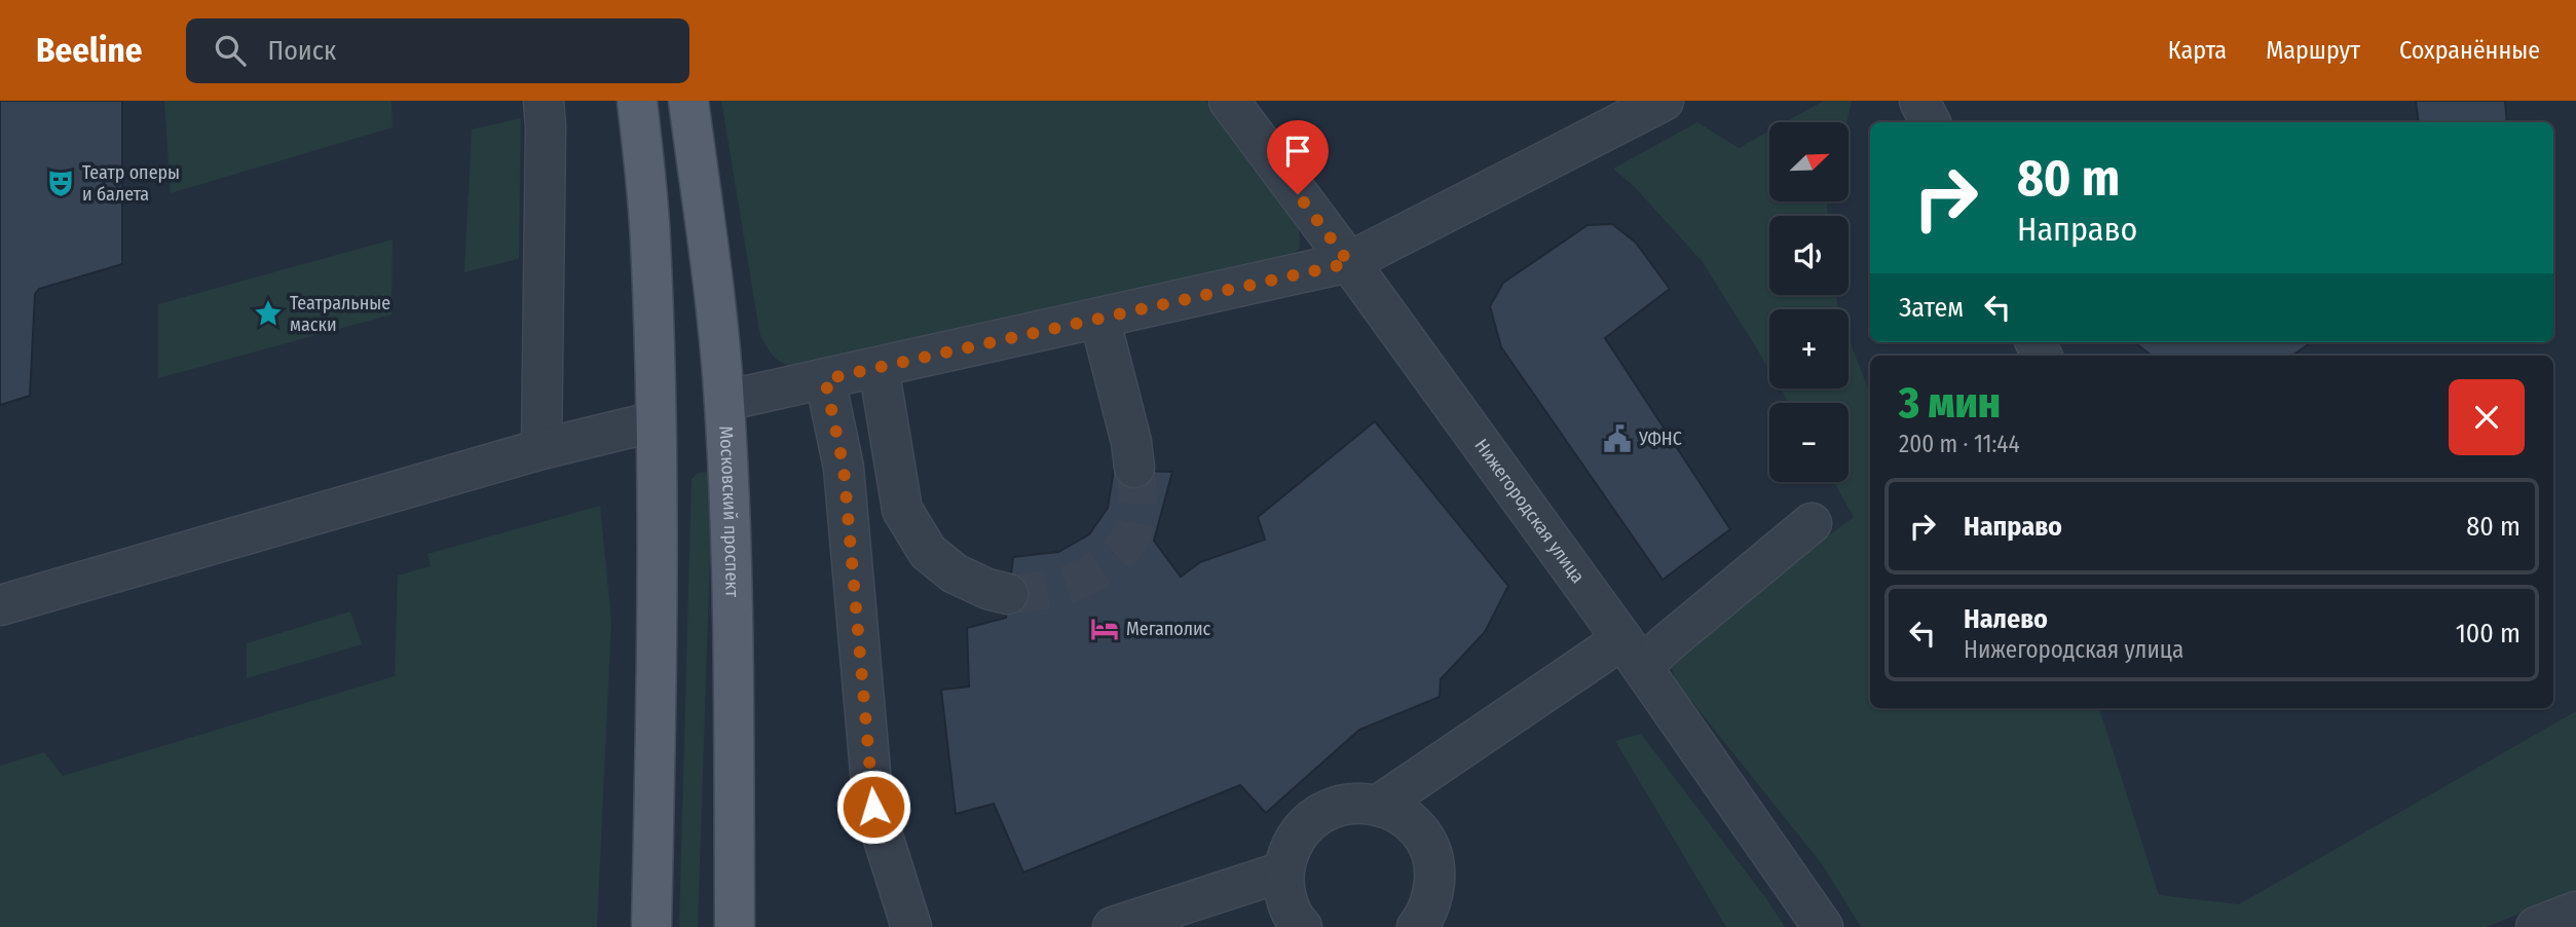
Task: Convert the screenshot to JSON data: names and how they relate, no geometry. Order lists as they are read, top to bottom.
{
  "streets": {
    "main road": ["Московский проспект"],
    "street": ["Нижегородская улица"]
  },
  "places": {
    "theatre": ["Театр оперы и балета"],
    "place": ["Театральные маски"],
    "public building": ["УФНС"],
    "hotel": ["Мегаполис"]
  },
  "north": "top right",
  "page": {
    "header": "Beeline",
    "search": "Поиск",
    "nav": ["Карта", "Маршрут", "Сохранённые"],
    "map_buttons": ["+", "−"],
    "turn": ["80 m", "Направо"],
    "then": "Затем",
    "heading": ["3 мин", "200 m · 11:44"],
    "list": [
      {
        "name": "Направо",
        "value": "80 m"
      },
      {
        "name": "Налево",
        "note": "Нижегородская улица",
        "value": "100 m"
      }
    ]
  }
}
